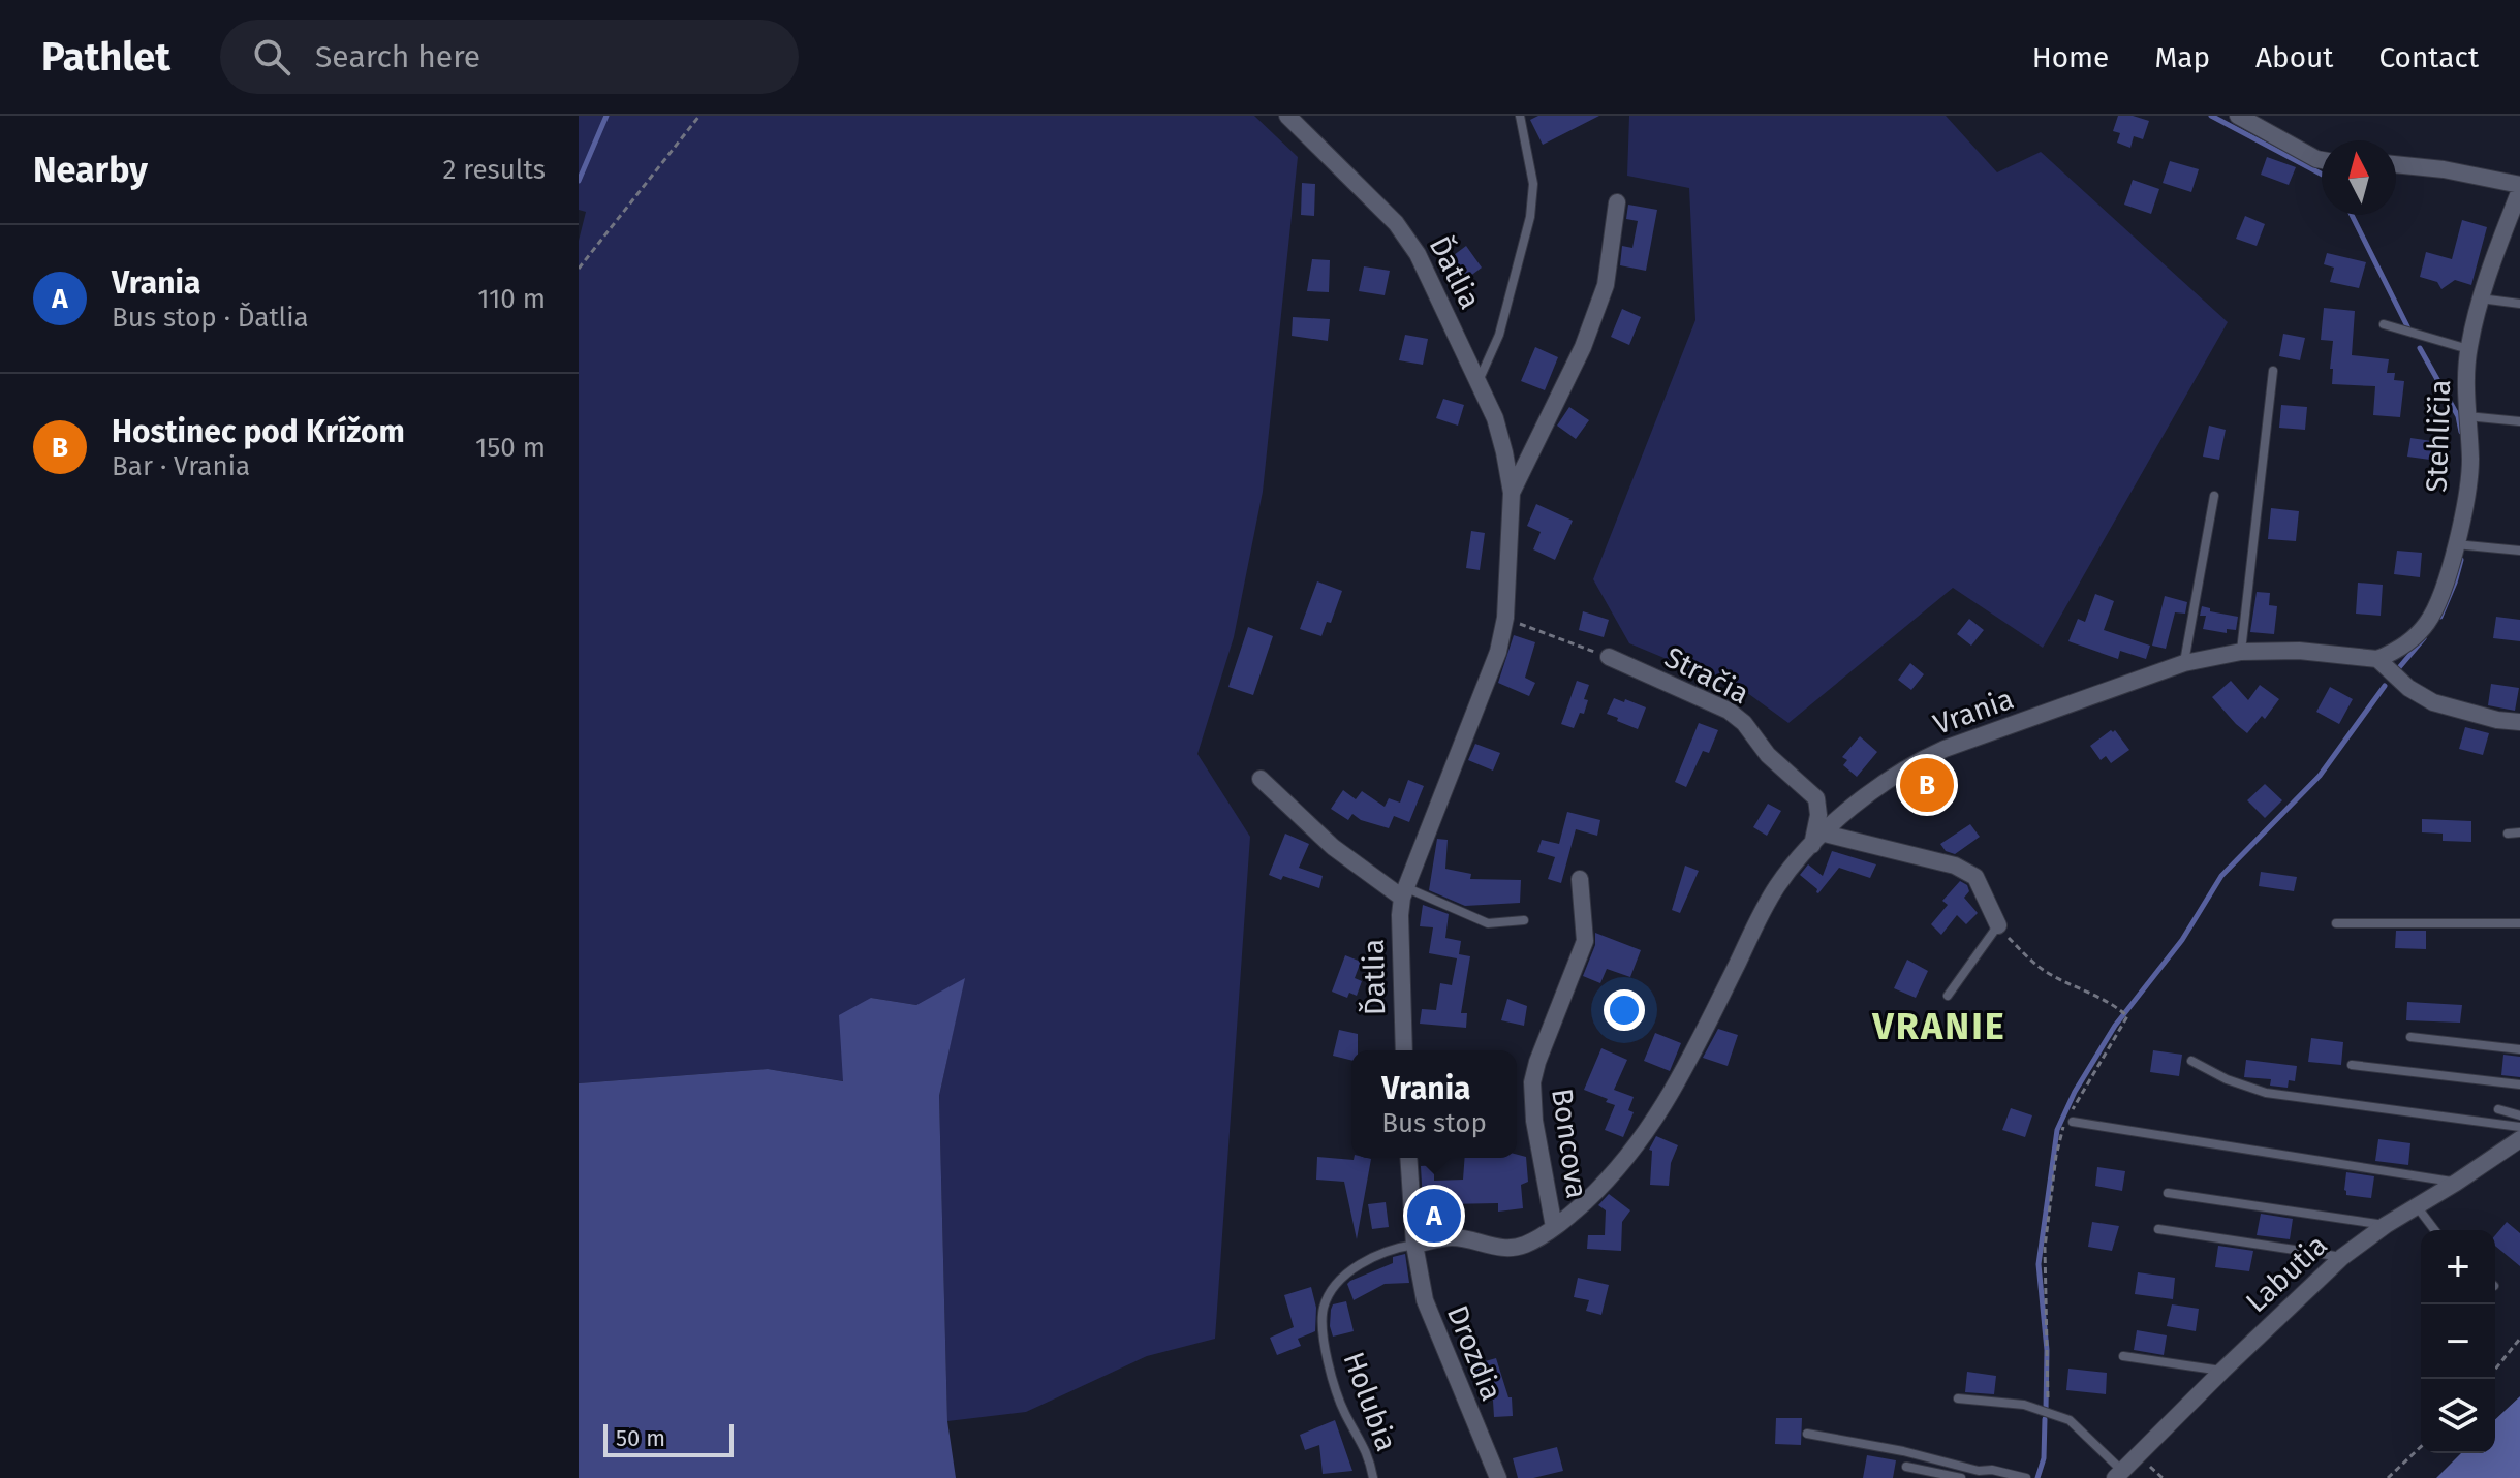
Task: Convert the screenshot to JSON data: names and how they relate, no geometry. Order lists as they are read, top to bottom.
{
  "streets": {
    "street": [
      "Ďatlia",
      "Stehličia",
      "Stračia",
      "Vrania",
      "Boncova",
      "Labutia",
      "Drozdia"
    ],
    "lane": ["Holubia"]
  },
  "crossings": [
    ["Stehličia", "Vrania"],
    ["Stračia", "Vrania"],
    ["Vrania", "Boncova"],
    ["Vrania", "Drozdia"],
    ["Vrania", "Holubia"],
    ["Drozdia", "Holubia"]
  ],
  "districts": ["VRANIE"],
  "scale_bar": "50 m",
  "north": "top",
  "page": {
    "header": "Pathlet",
    "search": "Search here",
    "nav": [
      "Home",
      "Map",
      "About",
      "Contact"
    ],
    "heading": ["Nearby", "2 results"],
    "list": [
      {
        "mark": "A",
        "name": "Vrania",
        "note": "Bus stop · Ďatlia",
        "value": "110 m"
      },
      {
        "mark": "B",
        "name": "Hostinec pod Krížom",
        "note": "Bar · Vrania",
        "value": "150 m"
      }
    ],
    "pins": ["B", "A"],
    "popup": ["Vrania", "Bus stop"],
    "map_buttons": ["+", "−"],
    "scale": "50 m"
  }
}
